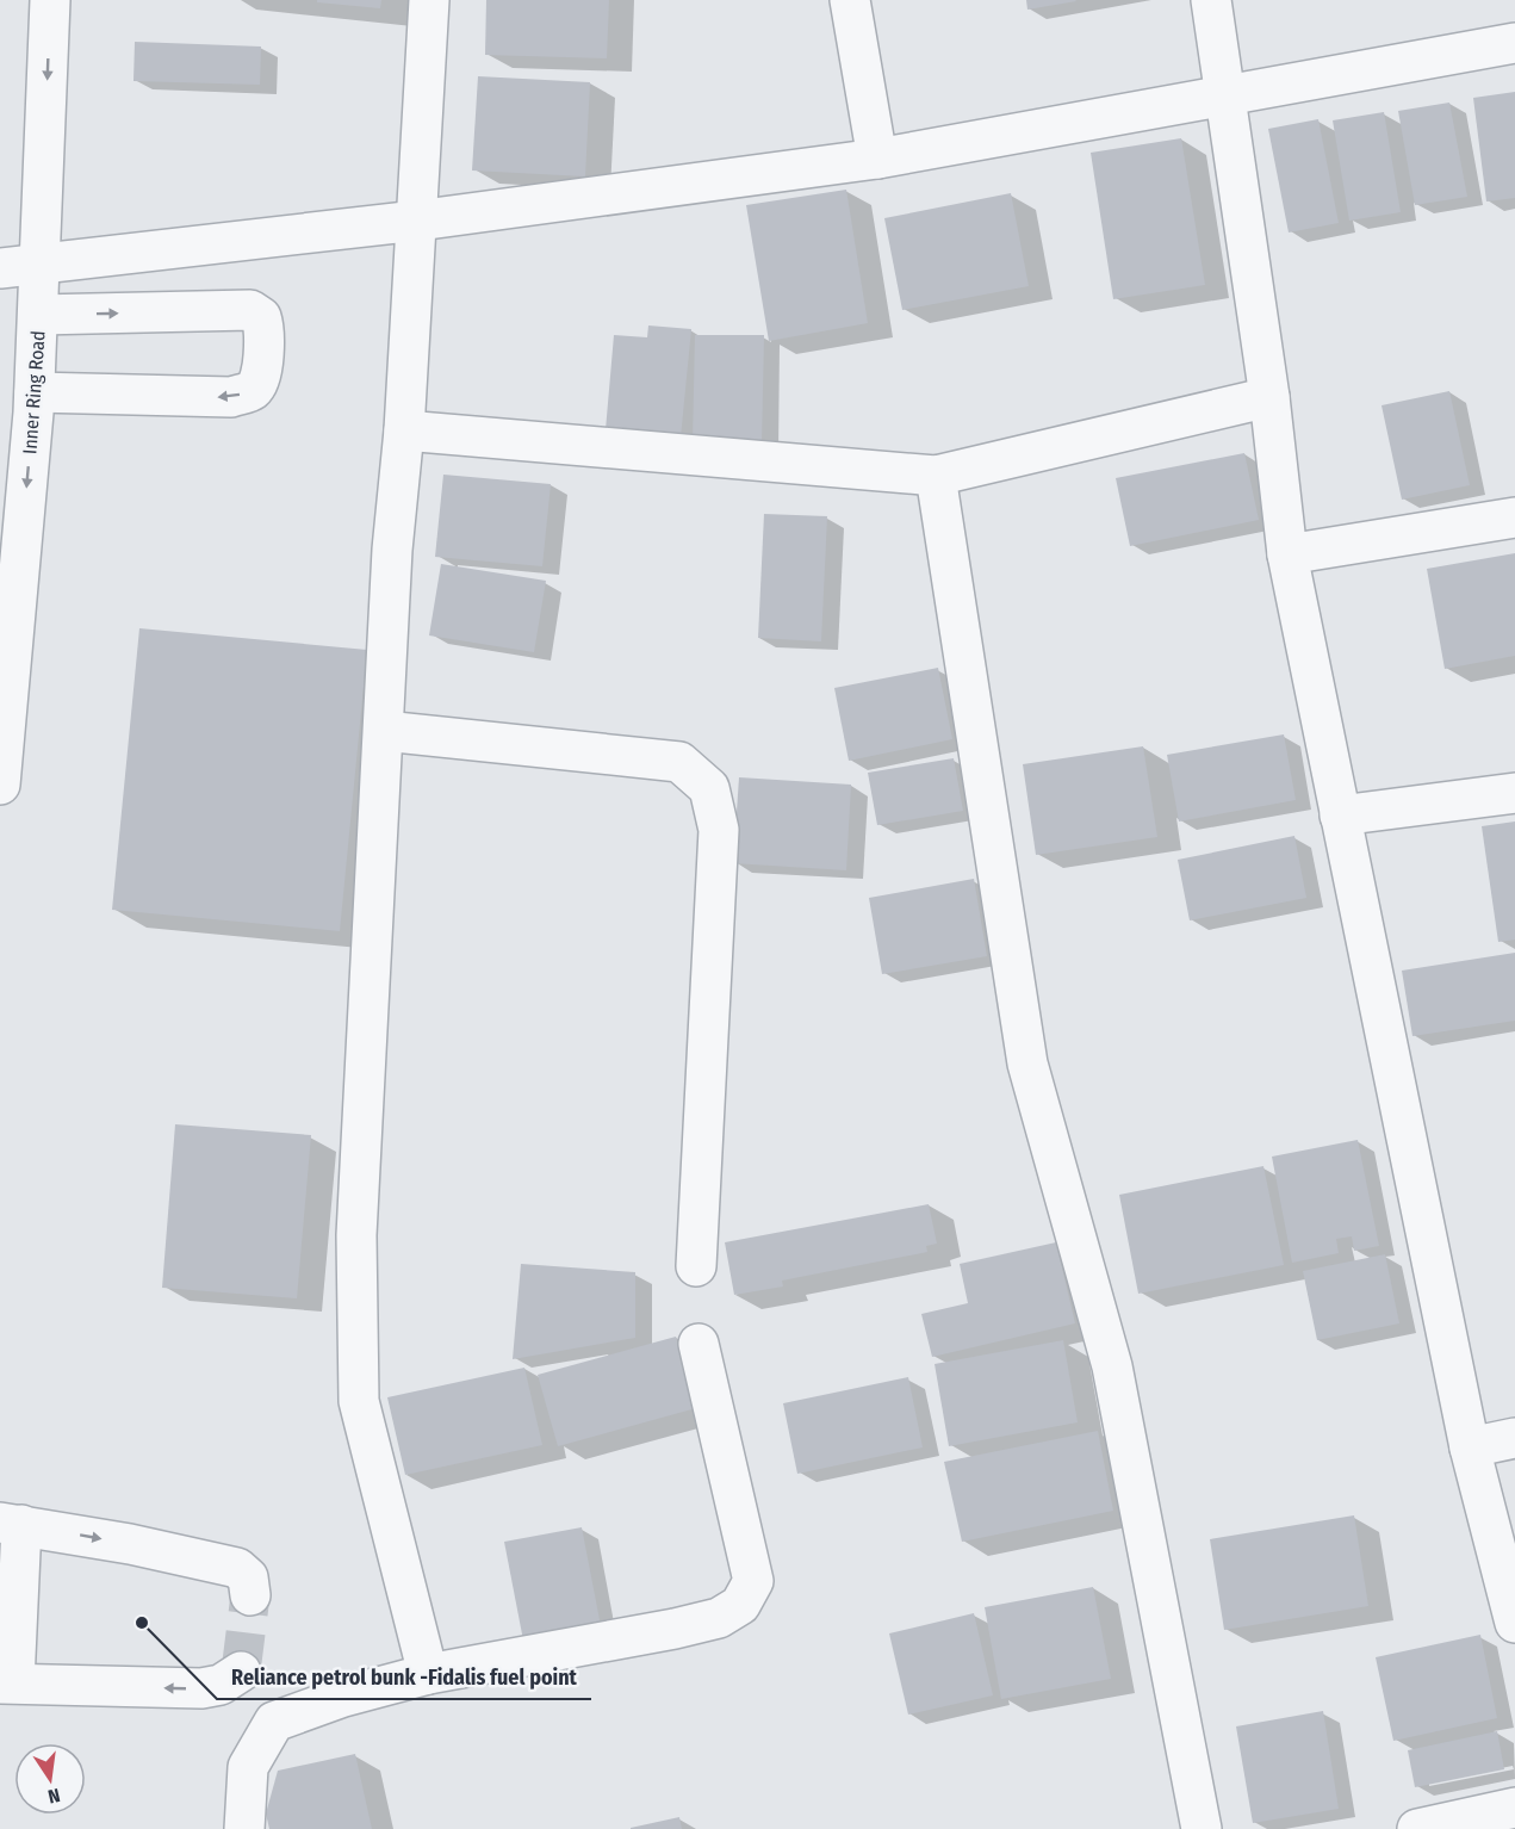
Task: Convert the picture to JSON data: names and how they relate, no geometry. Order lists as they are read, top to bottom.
{
  "streets": {
    "street": ["Inner Ring Road"]
  },
  "one_way": ["Inner Ring Road"],
  "places": ["Reliance petrol bunk -Fidalis fuel point"],
  "north": "bottom"
}
